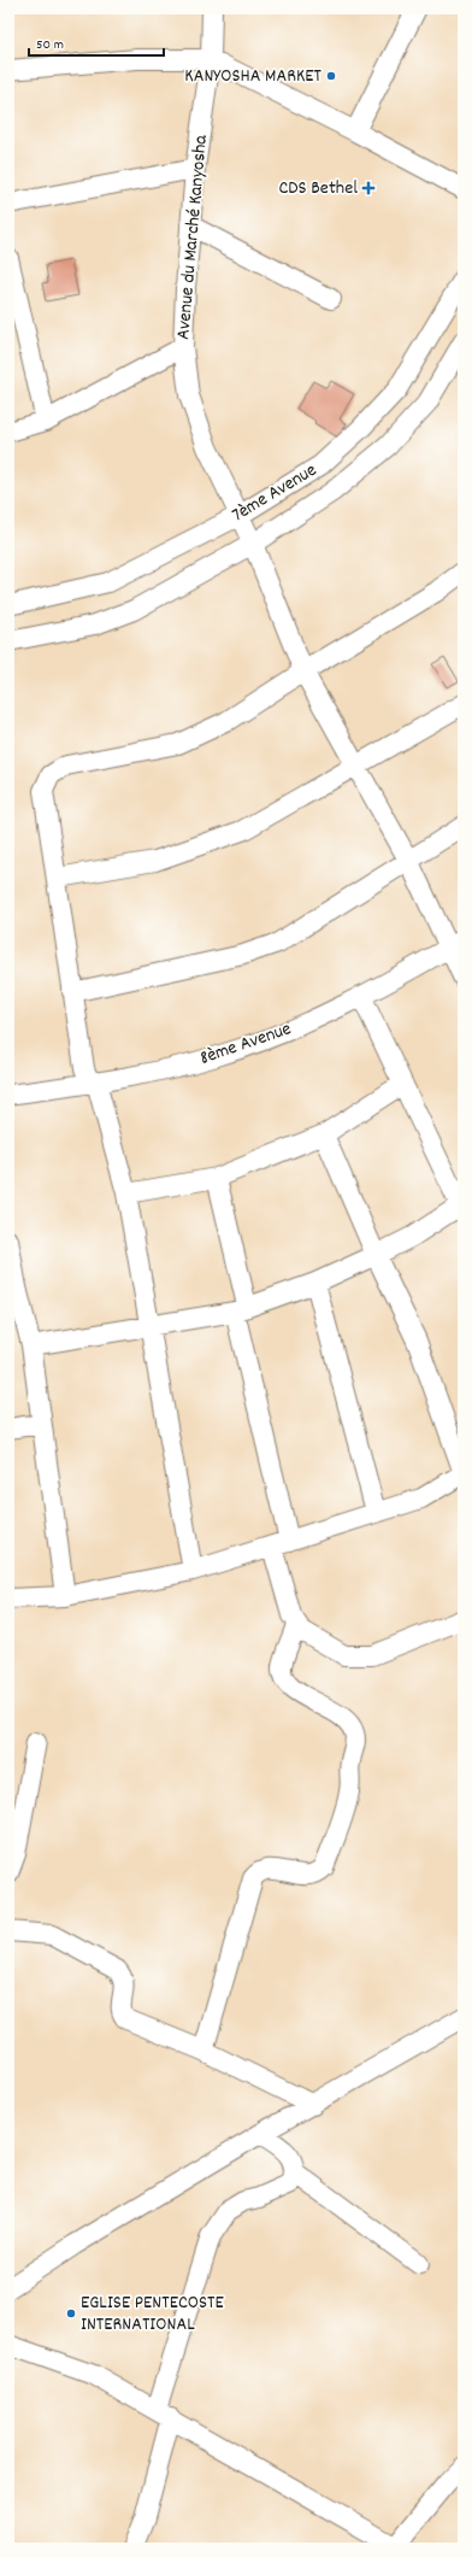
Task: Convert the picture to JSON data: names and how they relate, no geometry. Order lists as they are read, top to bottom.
{
  "streets": {
    "street": ["Avenue du Marché Kanyosha", "7ème Avenue", "8ème Avenue"]
  },
  "crossings": [
    ["Avenue du Marché Kanyosha", "7ème Avenue"],
    ["Avenue du Marché Kanyosha", "8ème Avenue"]
  ],
  "places": {
    "other": ["KANYOSHA MARKET", "EGLISE PENTECOSTE INTERNATIONAL"],
    "health": ["CDS Bethel"]
  },
  "scale_bar": "50 m"
}
